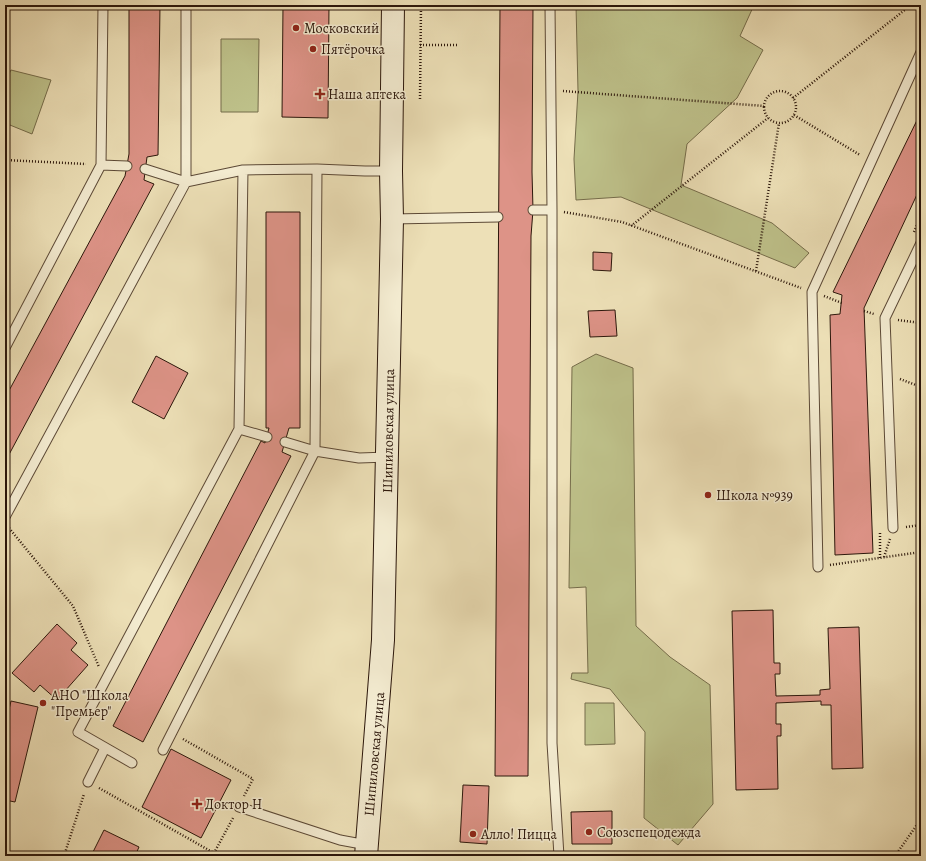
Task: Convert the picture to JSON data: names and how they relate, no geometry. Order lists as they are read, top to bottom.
{
  "streets": {
    "main road": ["Шипиловская улица"]
  },
  "places": {
    "other": [
      "Московский",
      "Пятёрочка",
      "Школа №939",
      "АНО \"Школа \"Премьер\"",
      "Союзспецодежда",
      "Алло! Пицца"
    ],
    "health": ["Наша аптека", "Доктор Н"]
  }
}
